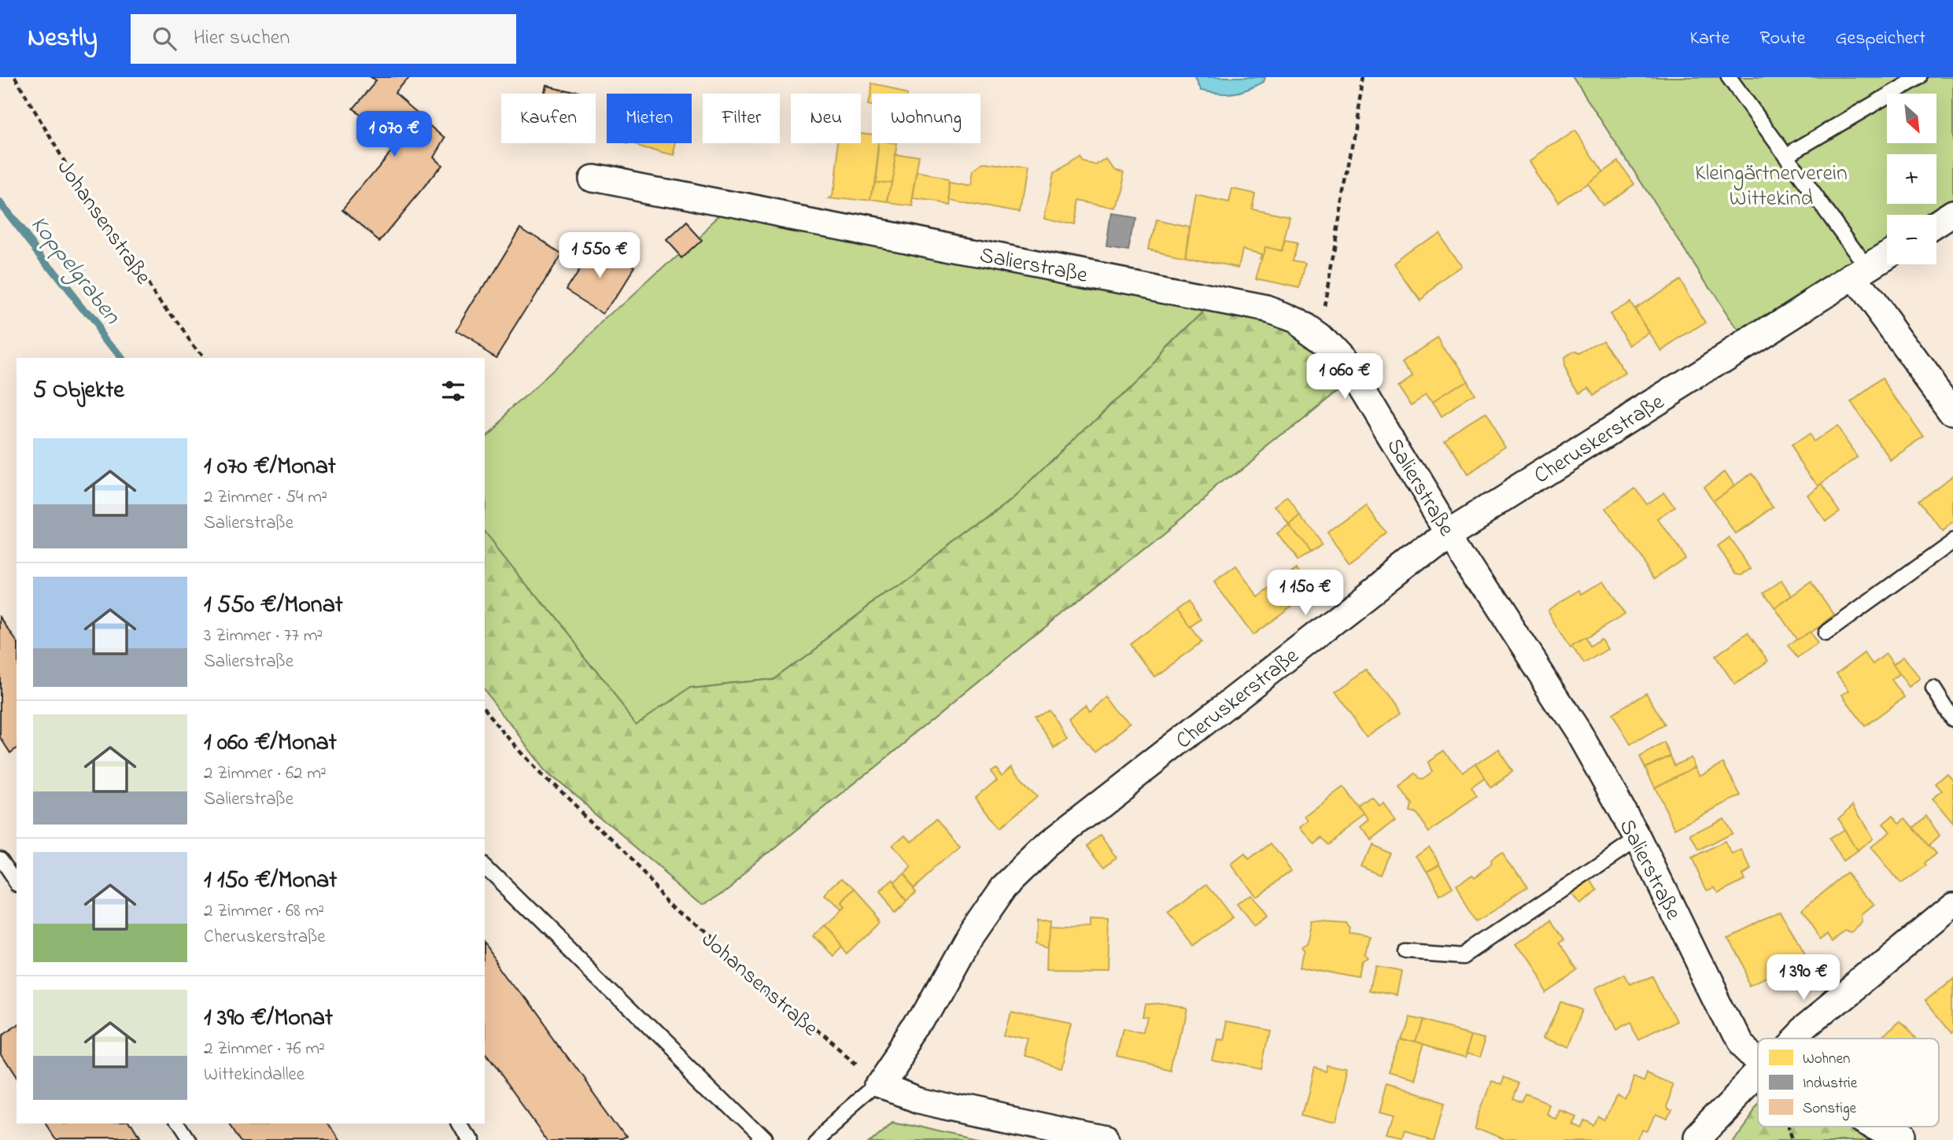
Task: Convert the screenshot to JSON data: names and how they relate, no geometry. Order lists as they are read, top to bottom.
{
  "streets": {
    "street": ["Salierstraße", "Cheruskerstraße"],
    "path": ["Johansenstraße"]
  },
  "crossings": [
    ["Johansenstraße", "Cheruskerstraße"],
    ["Salierstraße", "Cheruskerstraße"]
  ],
  "water": ["Koppelgraben"],
  "parks": ["Kleingärtnerverein Wittekind"],
  "legend": ["Wohnen", "Industrie", "Sonstige"],
  "north": "bottom right",
  "page": {
    "header": "Nestly",
    "search": "Hier suchen",
    "nav": ["Karte", "Route", "Gespeichert"],
    "map_buttons": ["+", "−"],
    "chip": [
      "Kaufen",
      "Mieten",
      "Filter",
      "Neu",
      "Wohnung"
    ],
    "price": [
      "1 070 €",
      "1 550 €",
      "1 060 €",
      "1 150 €",
      "1 390 €"
    ],
    "heading": "5 Objekte",
    "list": [
      {
        "name": "1 070 €/Monat",
        "note": "2 Zimmer · 54 m² · Salierstraße"
      },
      {
        "name": "1 550 €/Monat",
        "note": "3 Zimmer · 77 m² · Salierstraße"
      },
      {
        "name": "1 060 €/Monat",
        "note": "2 Zimmer · 62 m² · Salierstraße"
      },
      {
        "name": "1 150 €/Monat",
        "note": "2 Zimmer · 68 m² · Cheruskerstraße"
      },
      {
        "name": "1 390 €/Monat",
        "note": "2 Zimmer · 76 m² · Wittekindallee"
      }
    ]
  }
}
